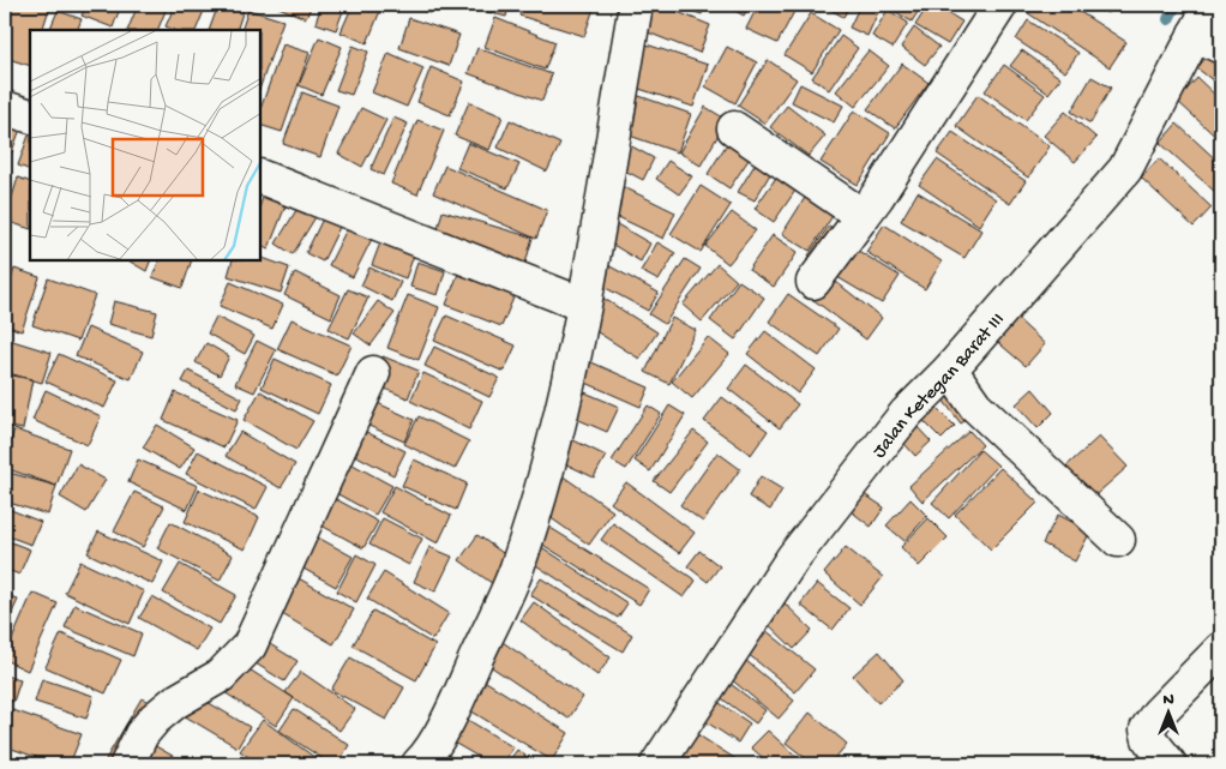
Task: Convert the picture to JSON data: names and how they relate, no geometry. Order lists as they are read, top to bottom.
{
  "streets": {
    "street": ["Jalan Ketegan Barat III"]
  },
  "north": "top"
}
